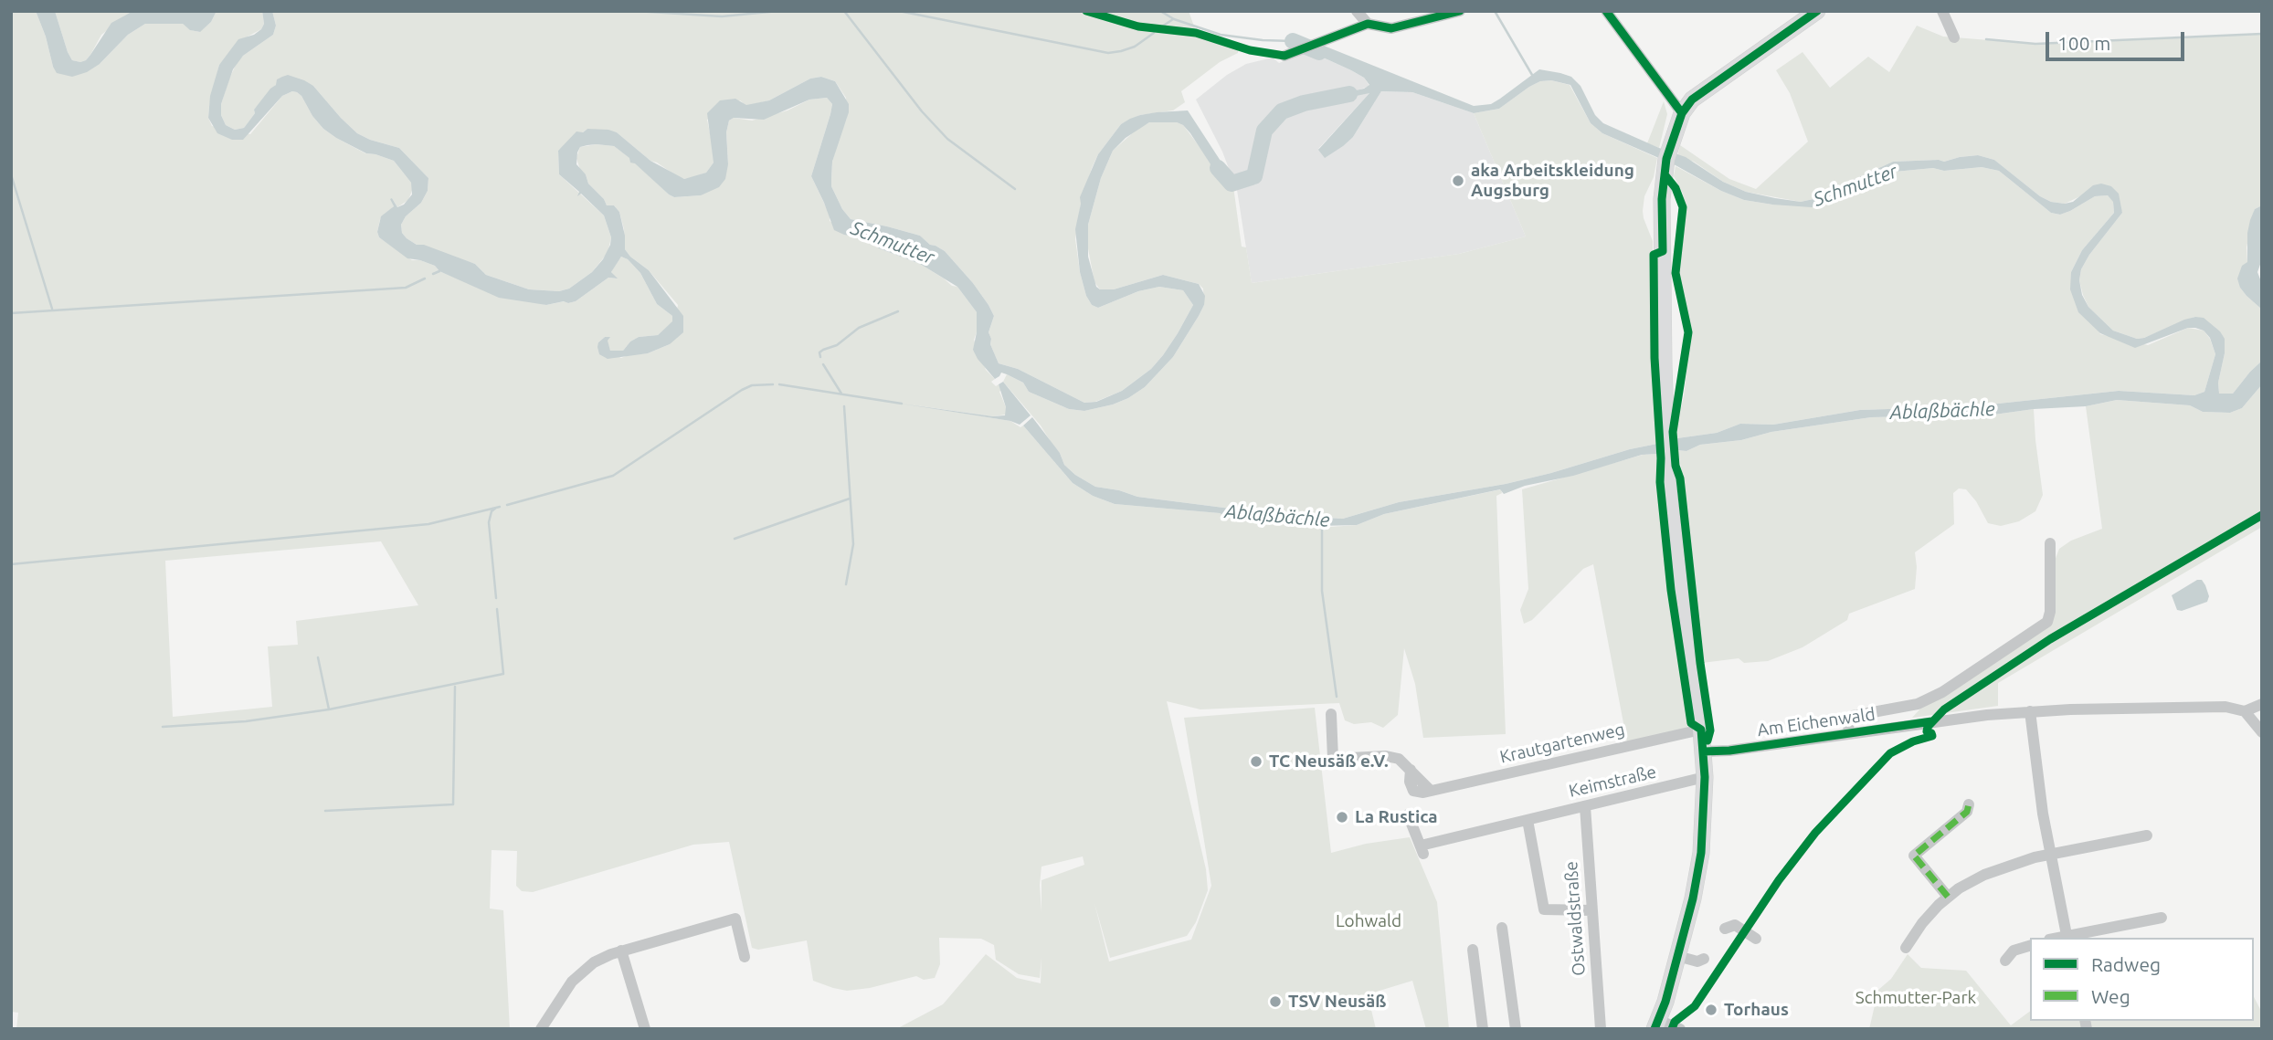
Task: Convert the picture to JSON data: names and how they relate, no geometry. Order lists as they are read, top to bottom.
{
  "streets": {
    "street": [
      "Am Eichenwald",
      "Krautgartenweg",
      "Keimstraße",
      "Ostwaldstraße"
    ]
  },
  "crossings": [
    ["Keimstraße", "Ostwaldstraße"]
  ],
  "water": ["Schmutter", "Ablaßbächle"],
  "parks": ["Lohwald", "Schmutter-Park"],
  "places": [
    "aka Arbeitskleidung Augsburg",
    "TC Neusäß e.V.",
    "La Rustica",
    "TSV Neusäß",
    "Torhaus"
  ],
  "legend": ["Radweg", "Weg"],
  "scale_bar": "100 m"
}
